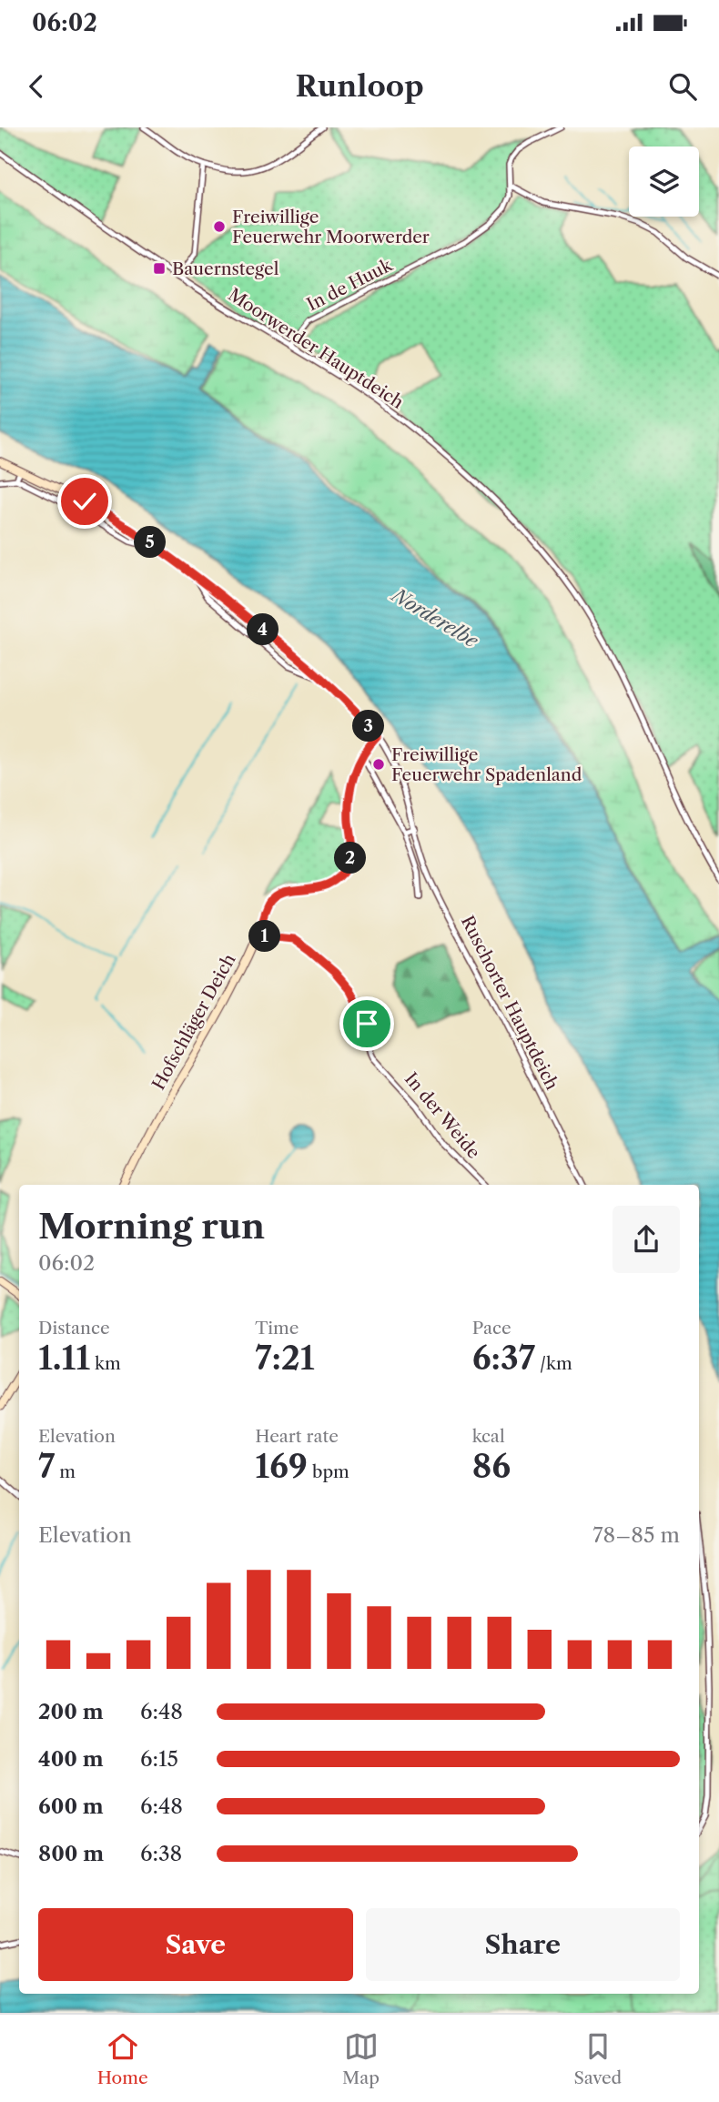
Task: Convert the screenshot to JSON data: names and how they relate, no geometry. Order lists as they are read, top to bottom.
{
  "streets": {
    "street": [
      "In de Huuk",
      "Moorwerder Hauptdeich",
      "Ruschorter Hauptdeich",
      "Hofschläger Deich",
      "In der Weide"
    ]
  },
  "crossings": [
    ["In de Huuk", "Moorwerder Hauptdeich"],
    ["Ruschorter Hauptdeich", "Hofschläger Deich"],
    ["Hofschläger Deich", "In der Weide"]
  ],
  "water": ["Norderelbe"],
  "places": {
    "other": ["Freiwillige Feuerwehr Moorwerder", "Freiwillige Feuerwehr Spadenland"],
    "transit": ["Bauernstegel"]
  },
  "page": {
    "status": "06:02",
    "header": "Runloop",
    "pins": [
      "5",
      "4",
      "3",
      "2",
      "1"
    ],
    "heading": ["Morning run", "06:02"],
    "stats": [
      ["Distance", "1.11 km"],
      ["Time", "7:21"],
      ["Pace", "6:37 /km"],
      ["Elevation", "7 m"],
      ["Heart rate", "169 bpm"],
      ["kcal", "86"]
    ],
    "chart": ["Elevation", "78–85 m"],
    "list": [
      {
        "name": "200 m",
        "note": "6:48"
      },
      {
        "name": "400 m",
        "note": "6:15"
      },
      {
        "name": "600 m",
        "note": "6:48"
      },
      {
        "name": "800 m",
        "note": "6:38"
      }
    ],
    "buttons": ["Save", "Share"],
    "tabs": ["Home", "Map", "Saved"]
  }
}
